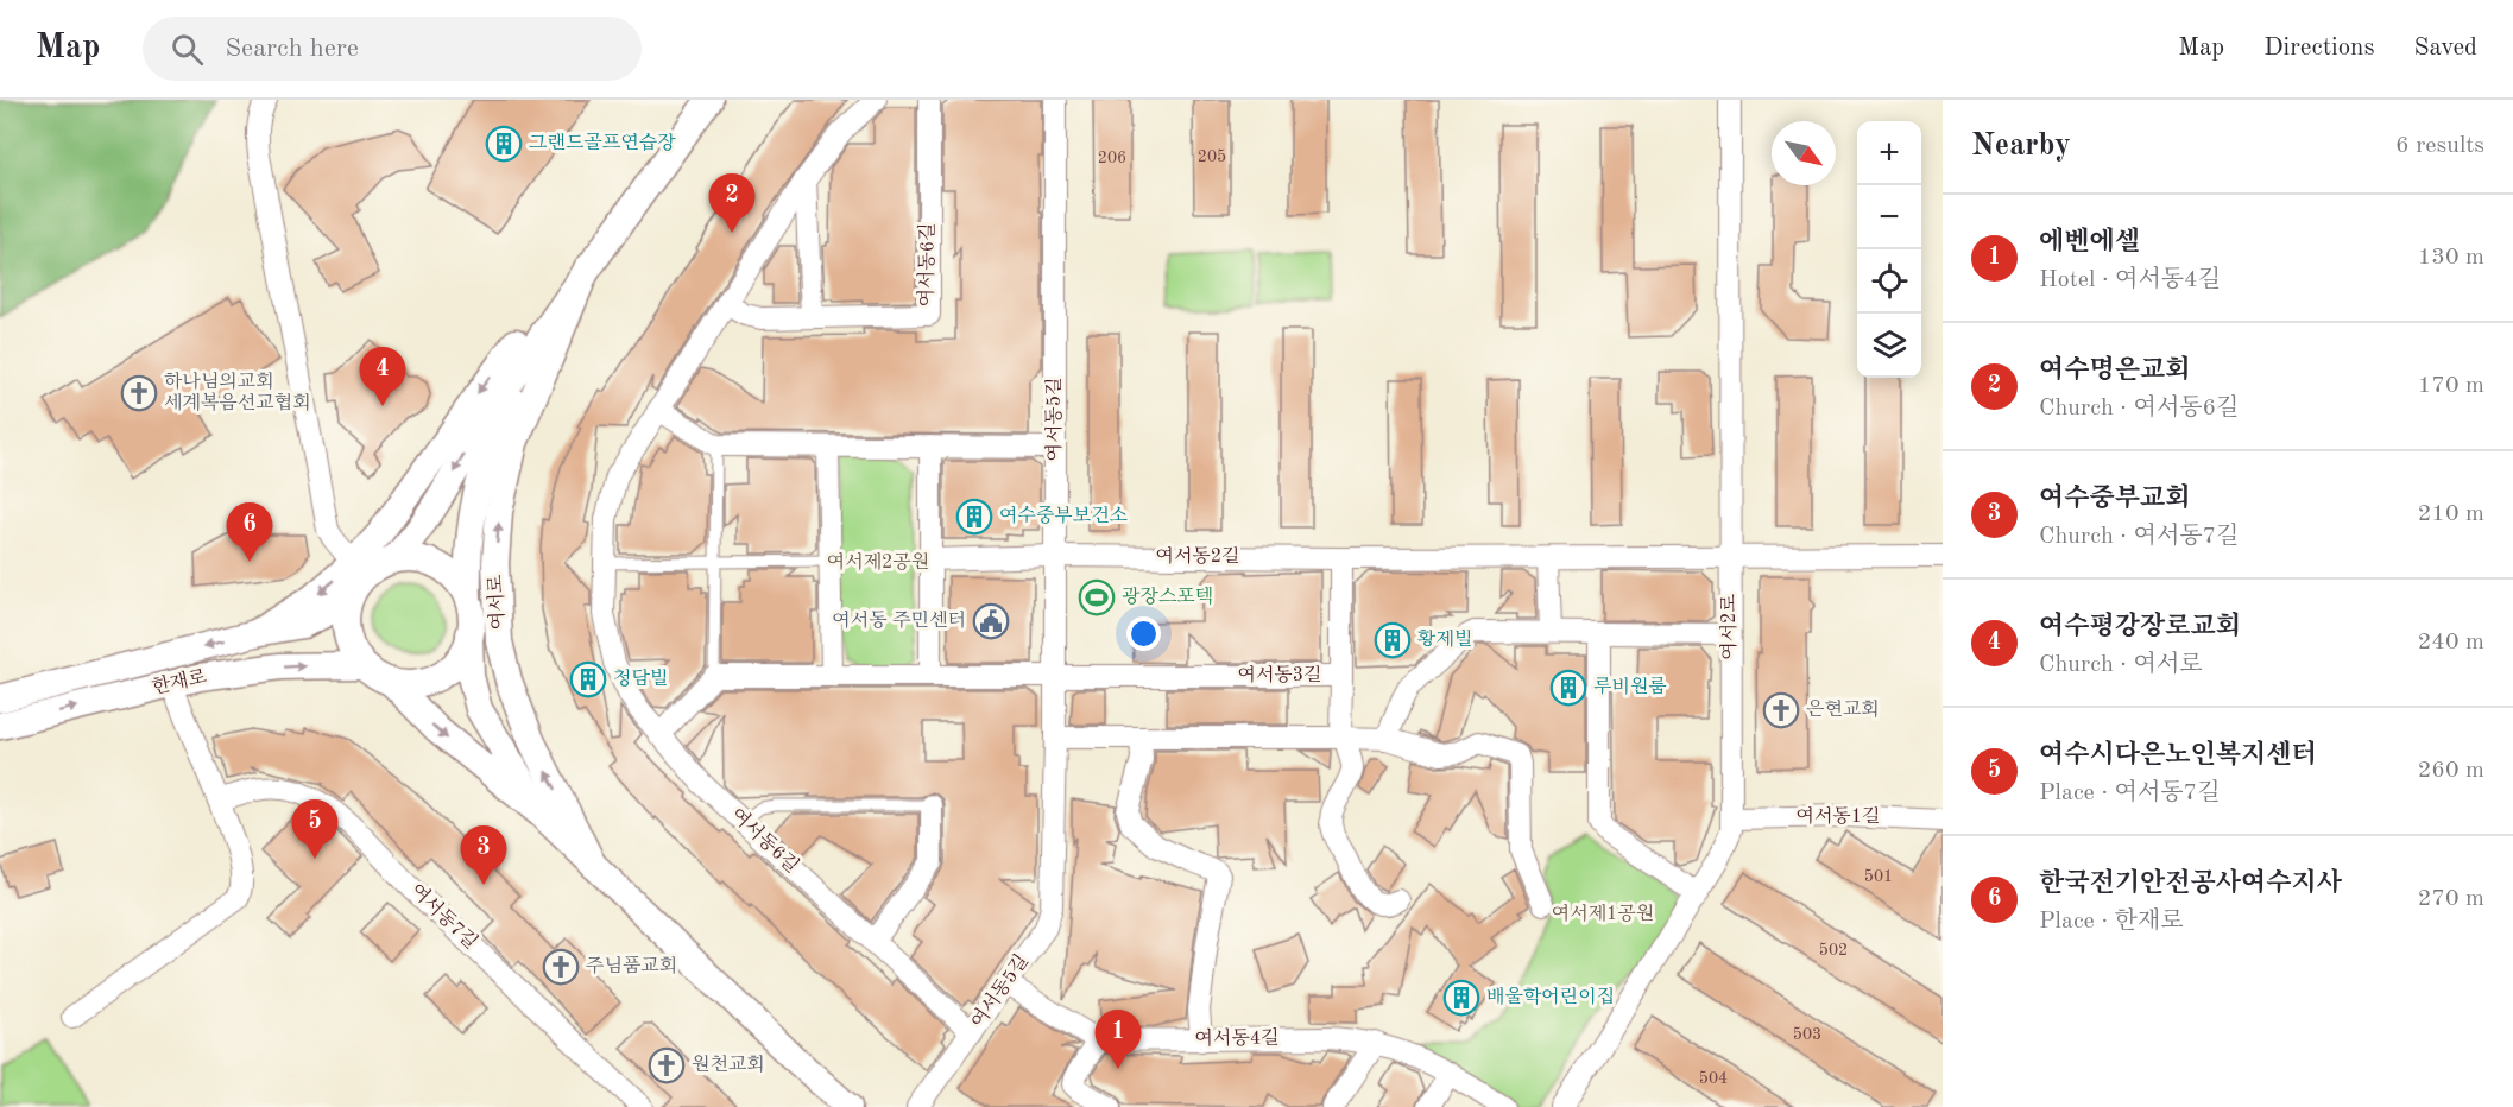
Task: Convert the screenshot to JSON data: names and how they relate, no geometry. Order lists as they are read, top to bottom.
{
  "streets": {
    "street": [
      "여서동6길",
      "여서동5길",
      "여서동2길",
      "여서로",
      "여서2로",
      "여서동3길",
      "한재로",
      "여서동1길",
      "여서동7길",
      "여서동4길"
    ]
  },
  "crossings": [
    ["여서동6길", "여서동5길"],
    ["여서동5길", "여서동2길"],
    ["여서동5길", "여서동3길"],
    ["여서동2길", "여서2로"],
    ["여서로", "한재로"],
    ["여서2로", "여서동1길"]
  ],
  "parks": ["여서제2공원", "여서제1공원"],
  "places": {
    "building": [
      "그랜드골프연습장",
      "여수중부보건소",
      "황제빌",
      "청담빌",
      "루비원룸",
      "배울학어린이집"
    ],
    "church": [
      "하나님의교회 세계복음선교협회",
      "은현교회",
      "주님품교회",
      "원천교회"
    ],
    "sports": ["광장스포텍"],
    "public building": ["여서동 주민센터"]
  },
  "house_numbers": [
    "205",
    "206",
    "501",
    "502",
    "503",
    "504"
  ],
  "north": "bottom right",
  "page": {
    "header": "Map",
    "search": "Search here",
    "nav": ["Map", "Directions", "Saved"],
    "heading": ["Nearby", "6 results"],
    "map_buttons": ["+", "−"],
    "pins": [
      "2",
      "4",
      "6",
      "5",
      "3",
      "1"
    ],
    "list": [
      {
        "mark": "1",
        "name": "에벤에셀",
        "note": "Hotel · 여서동4길",
        "value": "130 m"
      },
      {
        "mark": "2",
        "name": "여수명은교회",
        "note": "Church · 여서동6길",
        "value": "170 m"
      },
      {
        "mark": "3",
        "name": "여수중부교회",
        "note": "Church · 여서동7길",
        "value": "210 m"
      },
      {
        "mark": "4",
        "name": "여수평강장로교회",
        "note": "Church · 여서로",
        "value": "240 m"
      },
      {
        "mark": "5",
        "name": "여수시다은노인복지센터",
        "note": "Place · 여서동7길",
        "value": "260 m"
      },
      {
        "mark": "6",
        "name": "한국전기안전공사여수지사",
        "note": "Place · 한재로",
        "value": "270 m"
      }
    ]
  }
}
